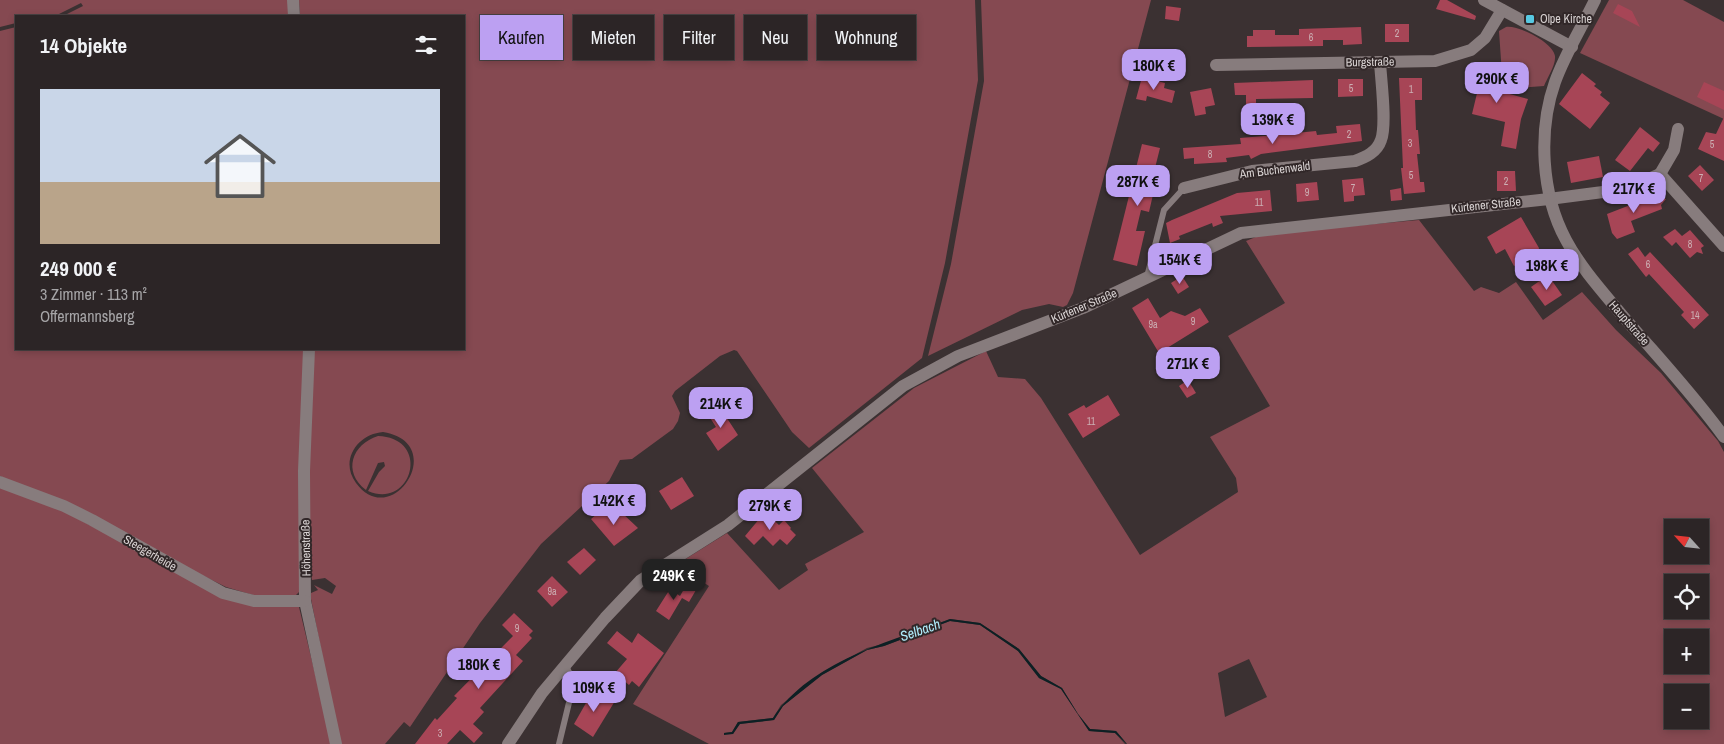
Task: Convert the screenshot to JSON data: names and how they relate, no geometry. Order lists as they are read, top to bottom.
{
  "streets": {
    "street": [
      "Burgstraße",
      "Am Buchenwald",
      "Kürtener Straße",
      "Hauptstraße",
      "Höhenstraße",
      "Steegerheide"
    ]
  },
  "crossings": [
    ["Burgstraße", "Am Buchenwald"],
    ["Am Buchenwald", "Kürtener Straße"],
    ["Kürtener Straße", "Hauptstraße"],
    ["Höhenstraße", "Steegerheide"]
  ],
  "water": ["Selbach"],
  "places": {
    "transit": ["Olpe Kirche"]
  },
  "house_numbers": [
    "2",
    "6",
    "5",
    "1",
    "2",
    "3",
    "5",
    "8",
    "5",
    "7",
    "2",
    "7",
    "9",
    "11",
    "8",
    "6",
    "14",
    "9",
    "9a",
    "11",
    "9a",
    "9",
    "3"
  ],
  "north": "top left",
  "page": {
    "chip": [
      "Kaufen",
      "Mieten",
      "Filter",
      "Neu",
      "Wohnung"
    ],
    "heading": "14 Objekte",
    "price": [
      "180K €",
      "290K €",
      "139K €",
      "287K €",
      "217K €",
      "154K €",
      "198K €",
      "271K €",
      "214K €",
      "142K €",
      "279K €",
      "249K €",
      "180K €",
      "109K €"
    ],
    "list": [
      {
        "name": "249 000 €",
        "note": "3 Zimmer · 113 m² · Offermannsberg"
      }
    ],
    "map_buttons": ["+", "−"]
  }
}
